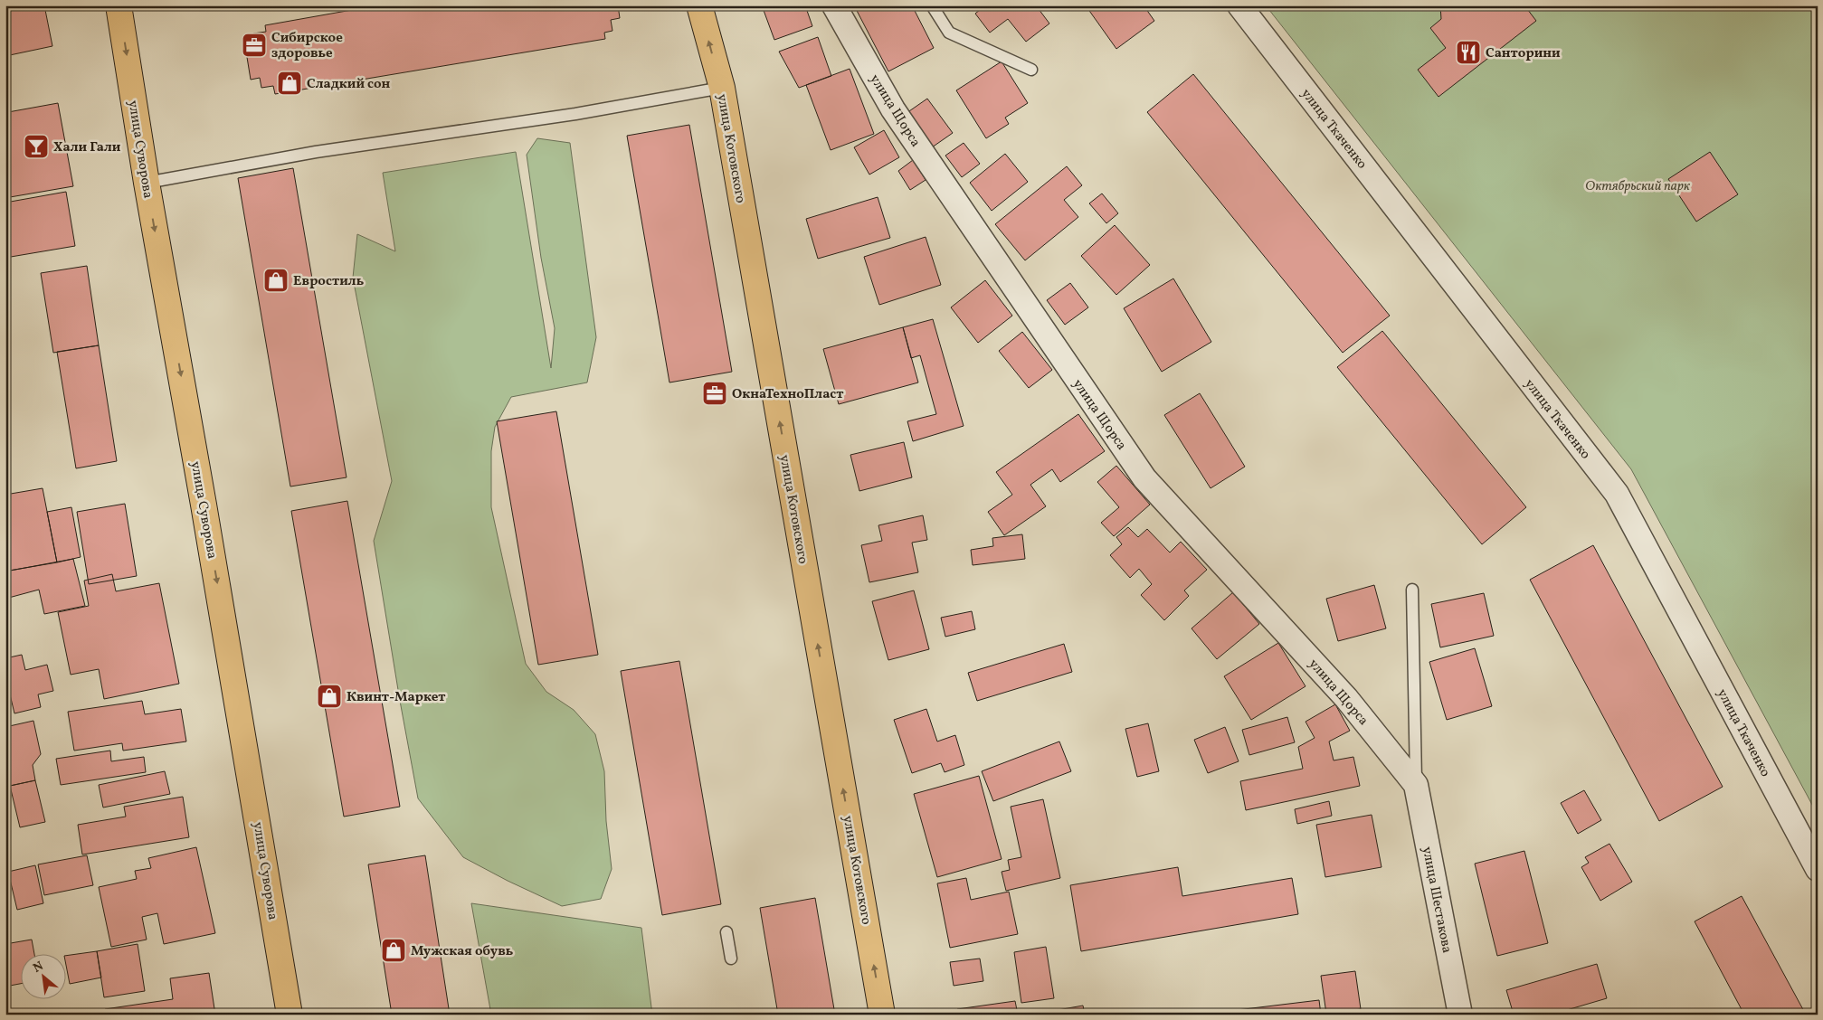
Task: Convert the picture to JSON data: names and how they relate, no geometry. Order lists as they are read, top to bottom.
{
  "streets": {
    "main road": ["улица Котовского", "улица Суворова"],
    "street": ["улица Щорса", "улица Ткаченко", "улица Шестакова"]
  },
  "crossings": [
    ["улица Щорса", "улица Шестакова"]
  ],
  "one_way": ["улица Котовского", "улица Суворова"],
  "parks": ["Октябрьский парк"],
  "places": {
    "office": ["Сибирское здоровье", "ОкнаТехноПласт"],
    "restaurant": ["Санторини"],
    "shop": [
      "Сладкий сон",
      "Евростиль",
      "Квинт-Маркет",
      "Мужская обувь"
    ],
    "bar": ["Хали Гали"]
  },
  "north": "top left"
}
